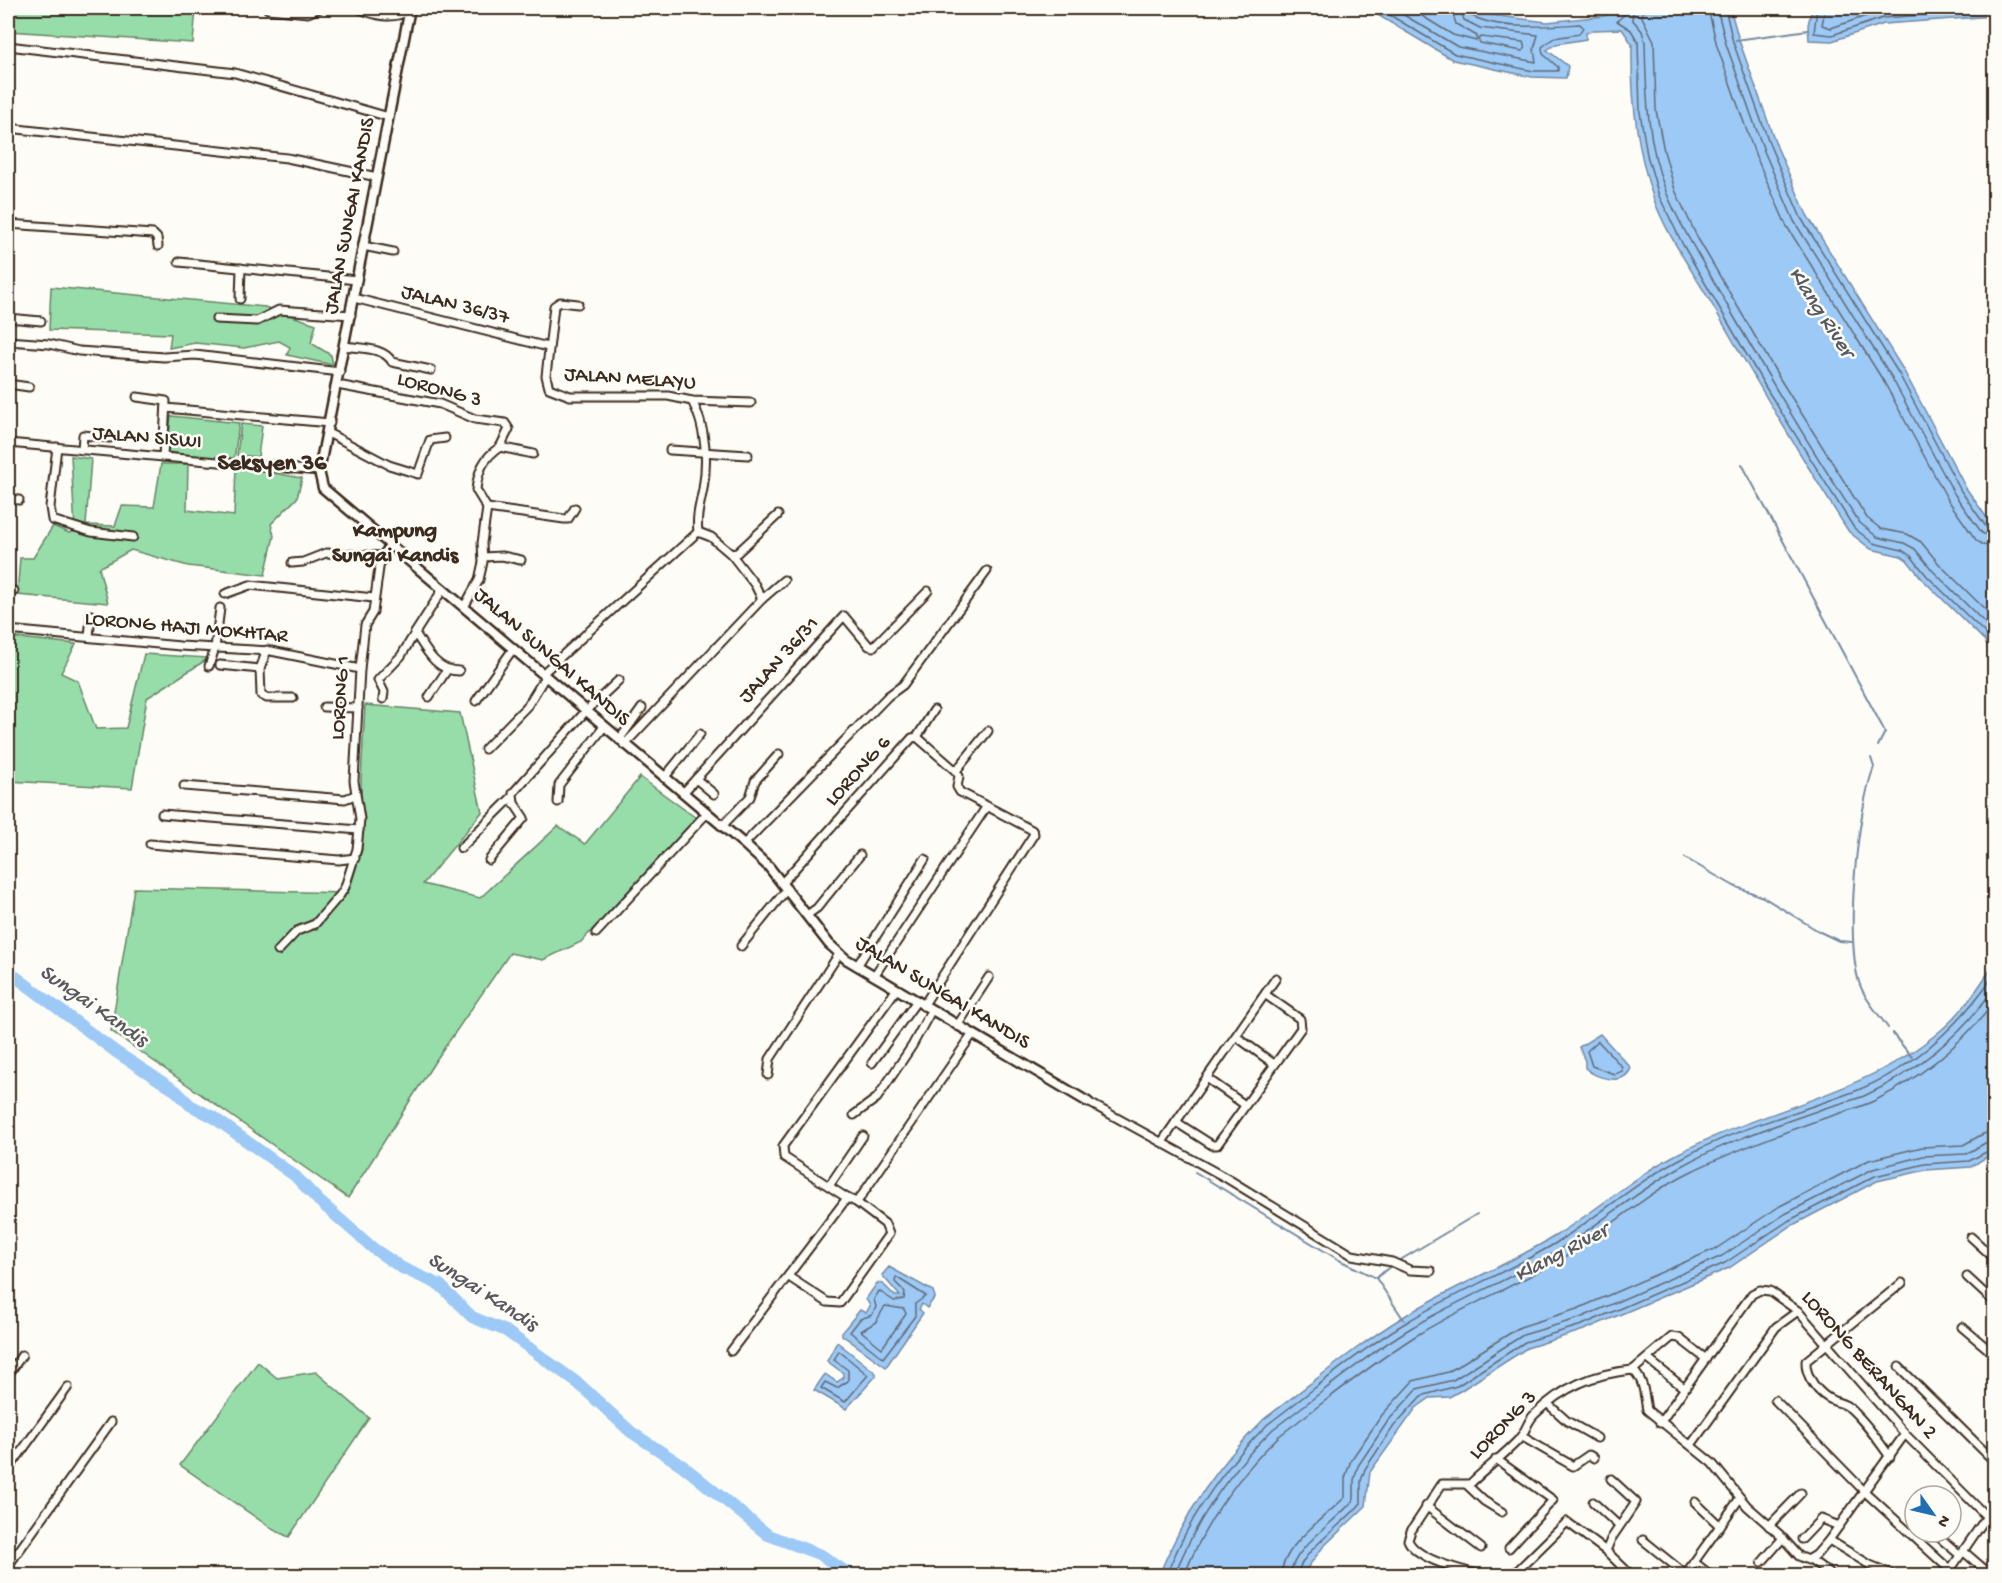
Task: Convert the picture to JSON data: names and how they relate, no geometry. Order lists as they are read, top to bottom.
{
  "streets": {
    "street": [
      "JALAN SUNGAI KANDIS",
      "JALAN 36/37",
      "JALAN MELAYU",
      "LORONG 3",
      "JALAN SISWI",
      "LORONG HAJI MOKHTAR",
      "JALAN 36/31",
      "LORONG 1",
      "LORONG 6",
      "LORONG BERANGAN 2"
    ]
  },
  "crossings": [
    ["JALAN SUNGAI KANDIS", "JALAN 36/37"],
    ["JALAN SUNGAI KANDIS", "LORONG 3"],
    ["JALAN SUNGAI KANDIS", "JALAN SISWI"],
    ["JALAN SUNGAI KANDIS", "JALAN 36/31"],
    ["JALAN SUNGAI KANDIS", "LORONG 1"],
    ["JALAN SUNGAI KANDIS", "LORONG 6"],
    ["JALAN 36/37", "JALAN MELAYU"],
    ["LORONG HAJI MOKHTAR", "LORONG 1"]
  ],
  "districts": ["Seksyen 36", "Kampung Sungai Kandis"],
  "water": ["Klang River", "Sungai Kandis"],
  "north": "bottom right"
}
